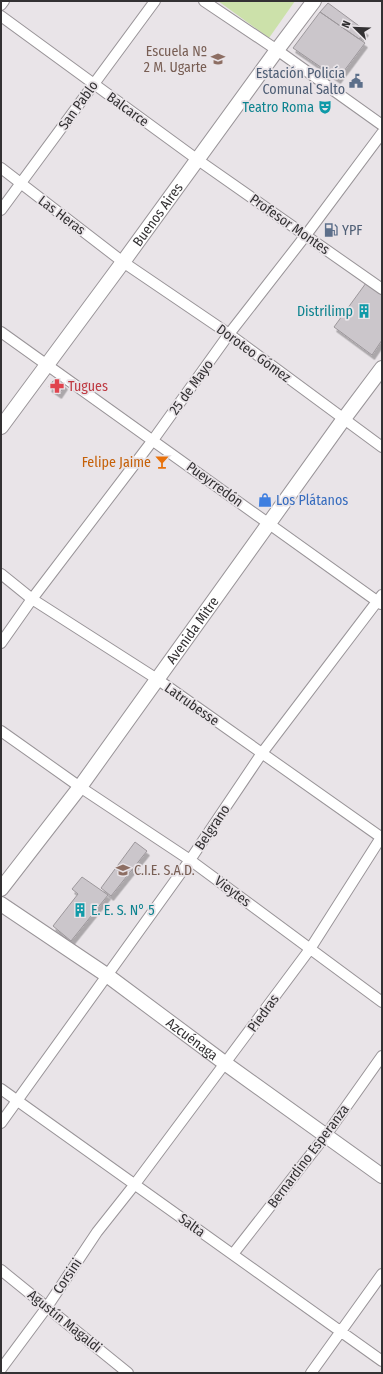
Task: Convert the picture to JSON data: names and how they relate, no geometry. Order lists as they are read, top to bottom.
{
  "streets": {
    "street": [
      "San Pablo",
      "Balcarce",
      "Buenos Aires",
      "Las Heras",
      "Profesor Montes",
      "Doroteo Gómez",
      "25 de Mayo",
      "Pueyrredón",
      "Avenida Mitre",
      "Latrubesse",
      "Belgrano",
      "Vieytes",
      "Piedras",
      "Azcuénaga",
      "Bernardino Esperanza",
      "Salta",
      "Corsini",
      "Agustín Magaldi"
    ]
  },
  "crossings": [
    ["San Pablo", "Balcarce"],
    ["San Pablo", "Las Heras"],
    ["Balcarce", "Buenos Aires"],
    ["Balcarce", "Profesor Montes"],
    ["Buenos Aires", "Las Heras"],
    ["Buenos Aires", "Profesor Montes"],
    ["Buenos Aires", "Doroteo Gómez"],
    ["Buenos Aires", "Pueyrredón"],
    ["Las Heras", "Doroteo Gómez"],
    ["Profesor Montes", "25 de Mayo"],
    ["Doroteo Gómez", "25 de Mayo"],
    ["Doroteo Gómez", "Avenida Mitre"],
    ["25 de Mayo", "Pueyrredón"],
    ["25 de Mayo", "Latrubesse"],
    ["Pueyrredón", "Avenida Mitre"],
    ["Pueyrredón", "Belgrano"],
    ["Avenida Mitre", "Latrubesse"],
    ["Avenida Mitre", "Vieytes"],
    ["Latrubesse", "Belgrano"],
    ["Latrubesse", "Piedras"],
    ["Belgrano", "Vieytes"],
    ["Belgrano", "Azcuénaga"],
    ["Belgrano", "Salta"],
    ["Vieytes", "Piedras"],
    ["Piedras", "Azcuénaga"],
    ["Piedras", "Salta"],
    ["Piedras", "Corsini"],
    ["Azcuénaga", "Bernardino Esperanza"],
    ["Bernardino Esperanza", "Salta"],
    ["Salta", "Corsini"],
    ["Corsini", "Agustín Magaldi"]
  ],
  "places": {
    "school or university": ["Escuela Nº 2 M. Ugarte", "C.I.E. S.A.D."],
    "public building": ["Estación Policía Comunal Salto"],
    "theatre": ["Teatro Roma"],
    "fuel station": ["YPF"],
    "building": ["Distrilimp", "E. E. S. N° 5"],
    "pharmacy": ["Tugues"],
    "bar": ["Felipe Jaime"],
    "shop": ["Los Plátanos"]
  },
  "north": "top left"
}
